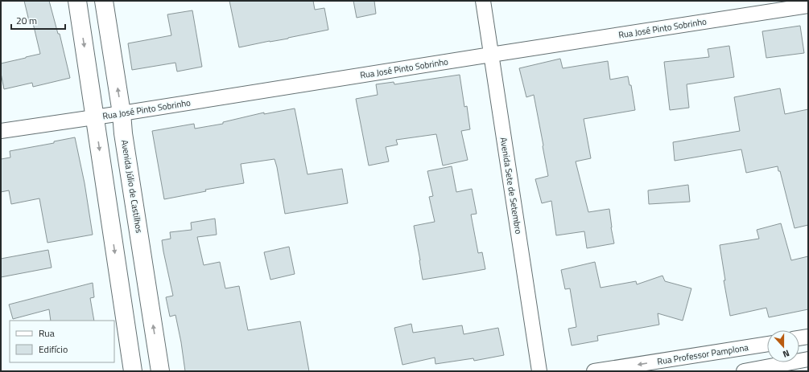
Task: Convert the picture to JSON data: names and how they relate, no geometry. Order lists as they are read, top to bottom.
{
  "streets": {
    "street": [
      "Rua José Pinto Sobrinho",
      "Avenida Sete de Setembro",
      "Avenida Júlio de Castilhos",
      "Rua Professor Pamplona"
    ]
  },
  "crossings": [
    ["Rua José Pinto Sobrinho", "Avenida Sete de Setembro"],
    ["Rua José Pinto Sobrinho", "Avenida Júlio de Castilhos"]
  ],
  "one_way": ["Rua Professor Pamplona"],
  "legend": ["Rua", "Edifício"],
  "scale_bar": "20 m",
  "north": "bottom"
}
